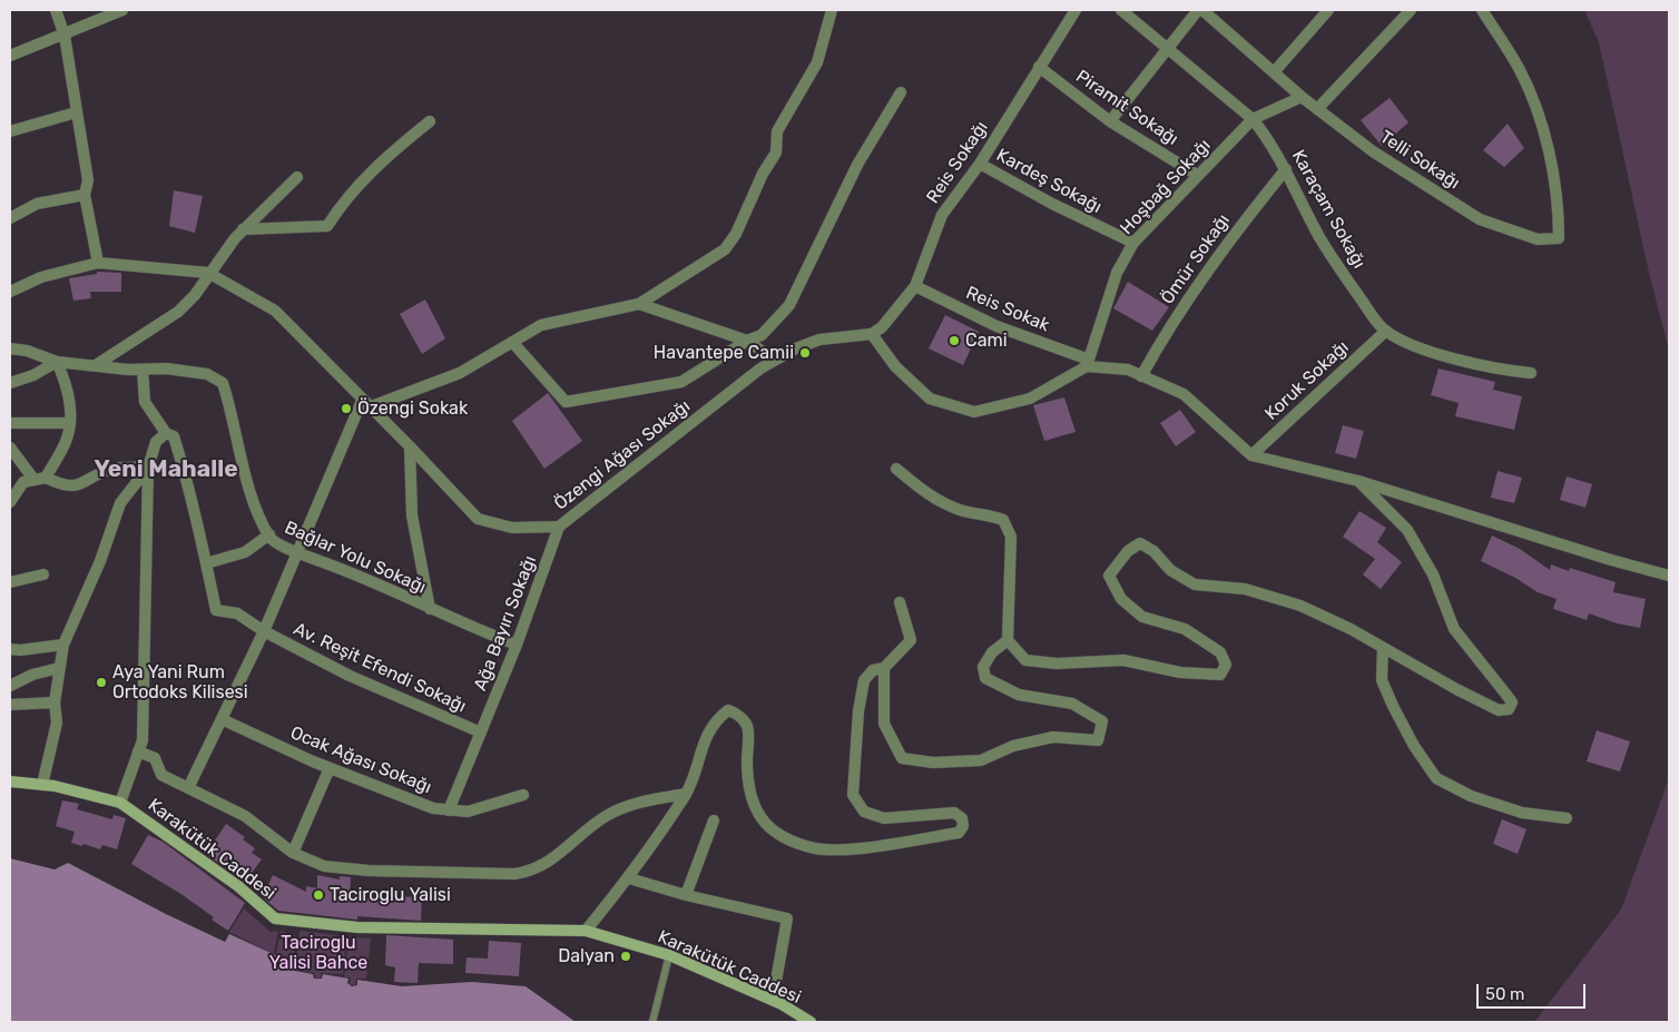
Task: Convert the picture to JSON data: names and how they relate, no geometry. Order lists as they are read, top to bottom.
{
  "streets": {
    "main road": ["Karakütük Caddesi"],
    "street": [
      "Piramit Sokağı",
      "Telli Sokağı",
      "Reis Sokağı",
      "Kardeş Sokağı",
      "Hoşbağ Sokağı",
      "Karaçam Sokağı",
      "Ömür Sokağı",
      "Reis Sokak",
      "Koruk Sokağı",
      "Özengi Ağası Sokağı",
      "Bağlar Yolu Sokağı",
      "Ağa Bayırı Sokağı",
      "Av. Reşit Efendi Sokağı",
      "Ocak Ağası Sokağı"
    ]
  },
  "crossings": [
    ["Piramit Sokağı", "Reis Sokağı"],
    ["Piramit Sokağı", "Hoşbağ Sokağı"],
    ["Telli Sokağı", "Hoşbağ Sokağı"],
    ["Reis Sokağı", "Kardeş Sokağı"],
    ["Reis Sokağı", "Reis Sokak"],
    ["Reis Sokağı", "Özengi Ağası Sokağı"],
    ["Kardeş Sokağı", "Hoşbağ Sokağı"],
    ["Hoşbağ Sokağı", "Karaçam Sokağı"],
    ["Hoşbağ Sokağı", "Reis Sokak"],
    ["Karaçam Sokağı", "Ömür Sokağı"],
    ["Karaçam Sokağı", "Koruk Sokağı"],
    ["Ömür Sokağı", "Reis Sokak"],
    ["Reis Sokak", "Koruk Sokağı"],
    ["Özengi Ağası Sokağı", "Ağa Bayırı Sokağı"],
    ["Bağlar Yolu Sokağı", "Ağa Bayırı Sokağı"],
    ["Ağa Bayırı Sokağı", "Av. Reşit Efendi Sokağı"],
    ["Ağa Bayırı Sokağı", "Ocak Ağası Sokağı"]
  ],
  "districts": ["Yeni Mahalle"],
  "parks": ["Taciroglu Yalisi Bahce"],
  "places": [
    "Cami",
    "Havantepe Camii",
    "Özengi Sokak",
    "Aya Yani Rum Ortodoks Kilisesi",
    "Taciroglu Yalisi",
    "Dalyan"
  ],
  "scale_bar": "50 m"
}
